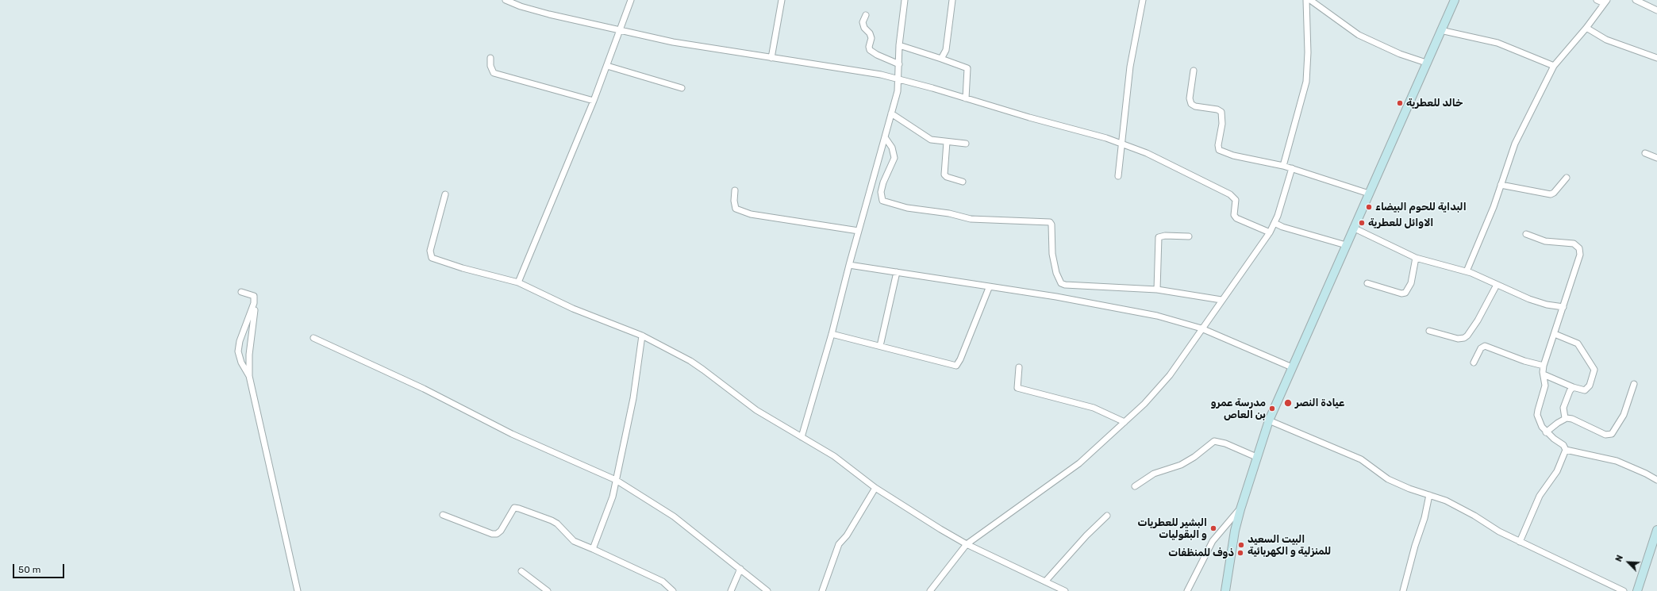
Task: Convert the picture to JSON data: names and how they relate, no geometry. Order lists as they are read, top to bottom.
{
  "places": [
    "خالد للعطرية",
    "البداية للحوم البيضاء",
    "الاوائل للعطرية",
    "عيادة النصر",
    "مدرسة عمرو بن العاص",
    "البشير للعطريات و البقوليات",
    "البيت السعيد للمنزلية و الكهربائية",
    "ذوف للمنظفات"
  ],
  "scale_bar": "50 m",
  "north": "top left"
}
